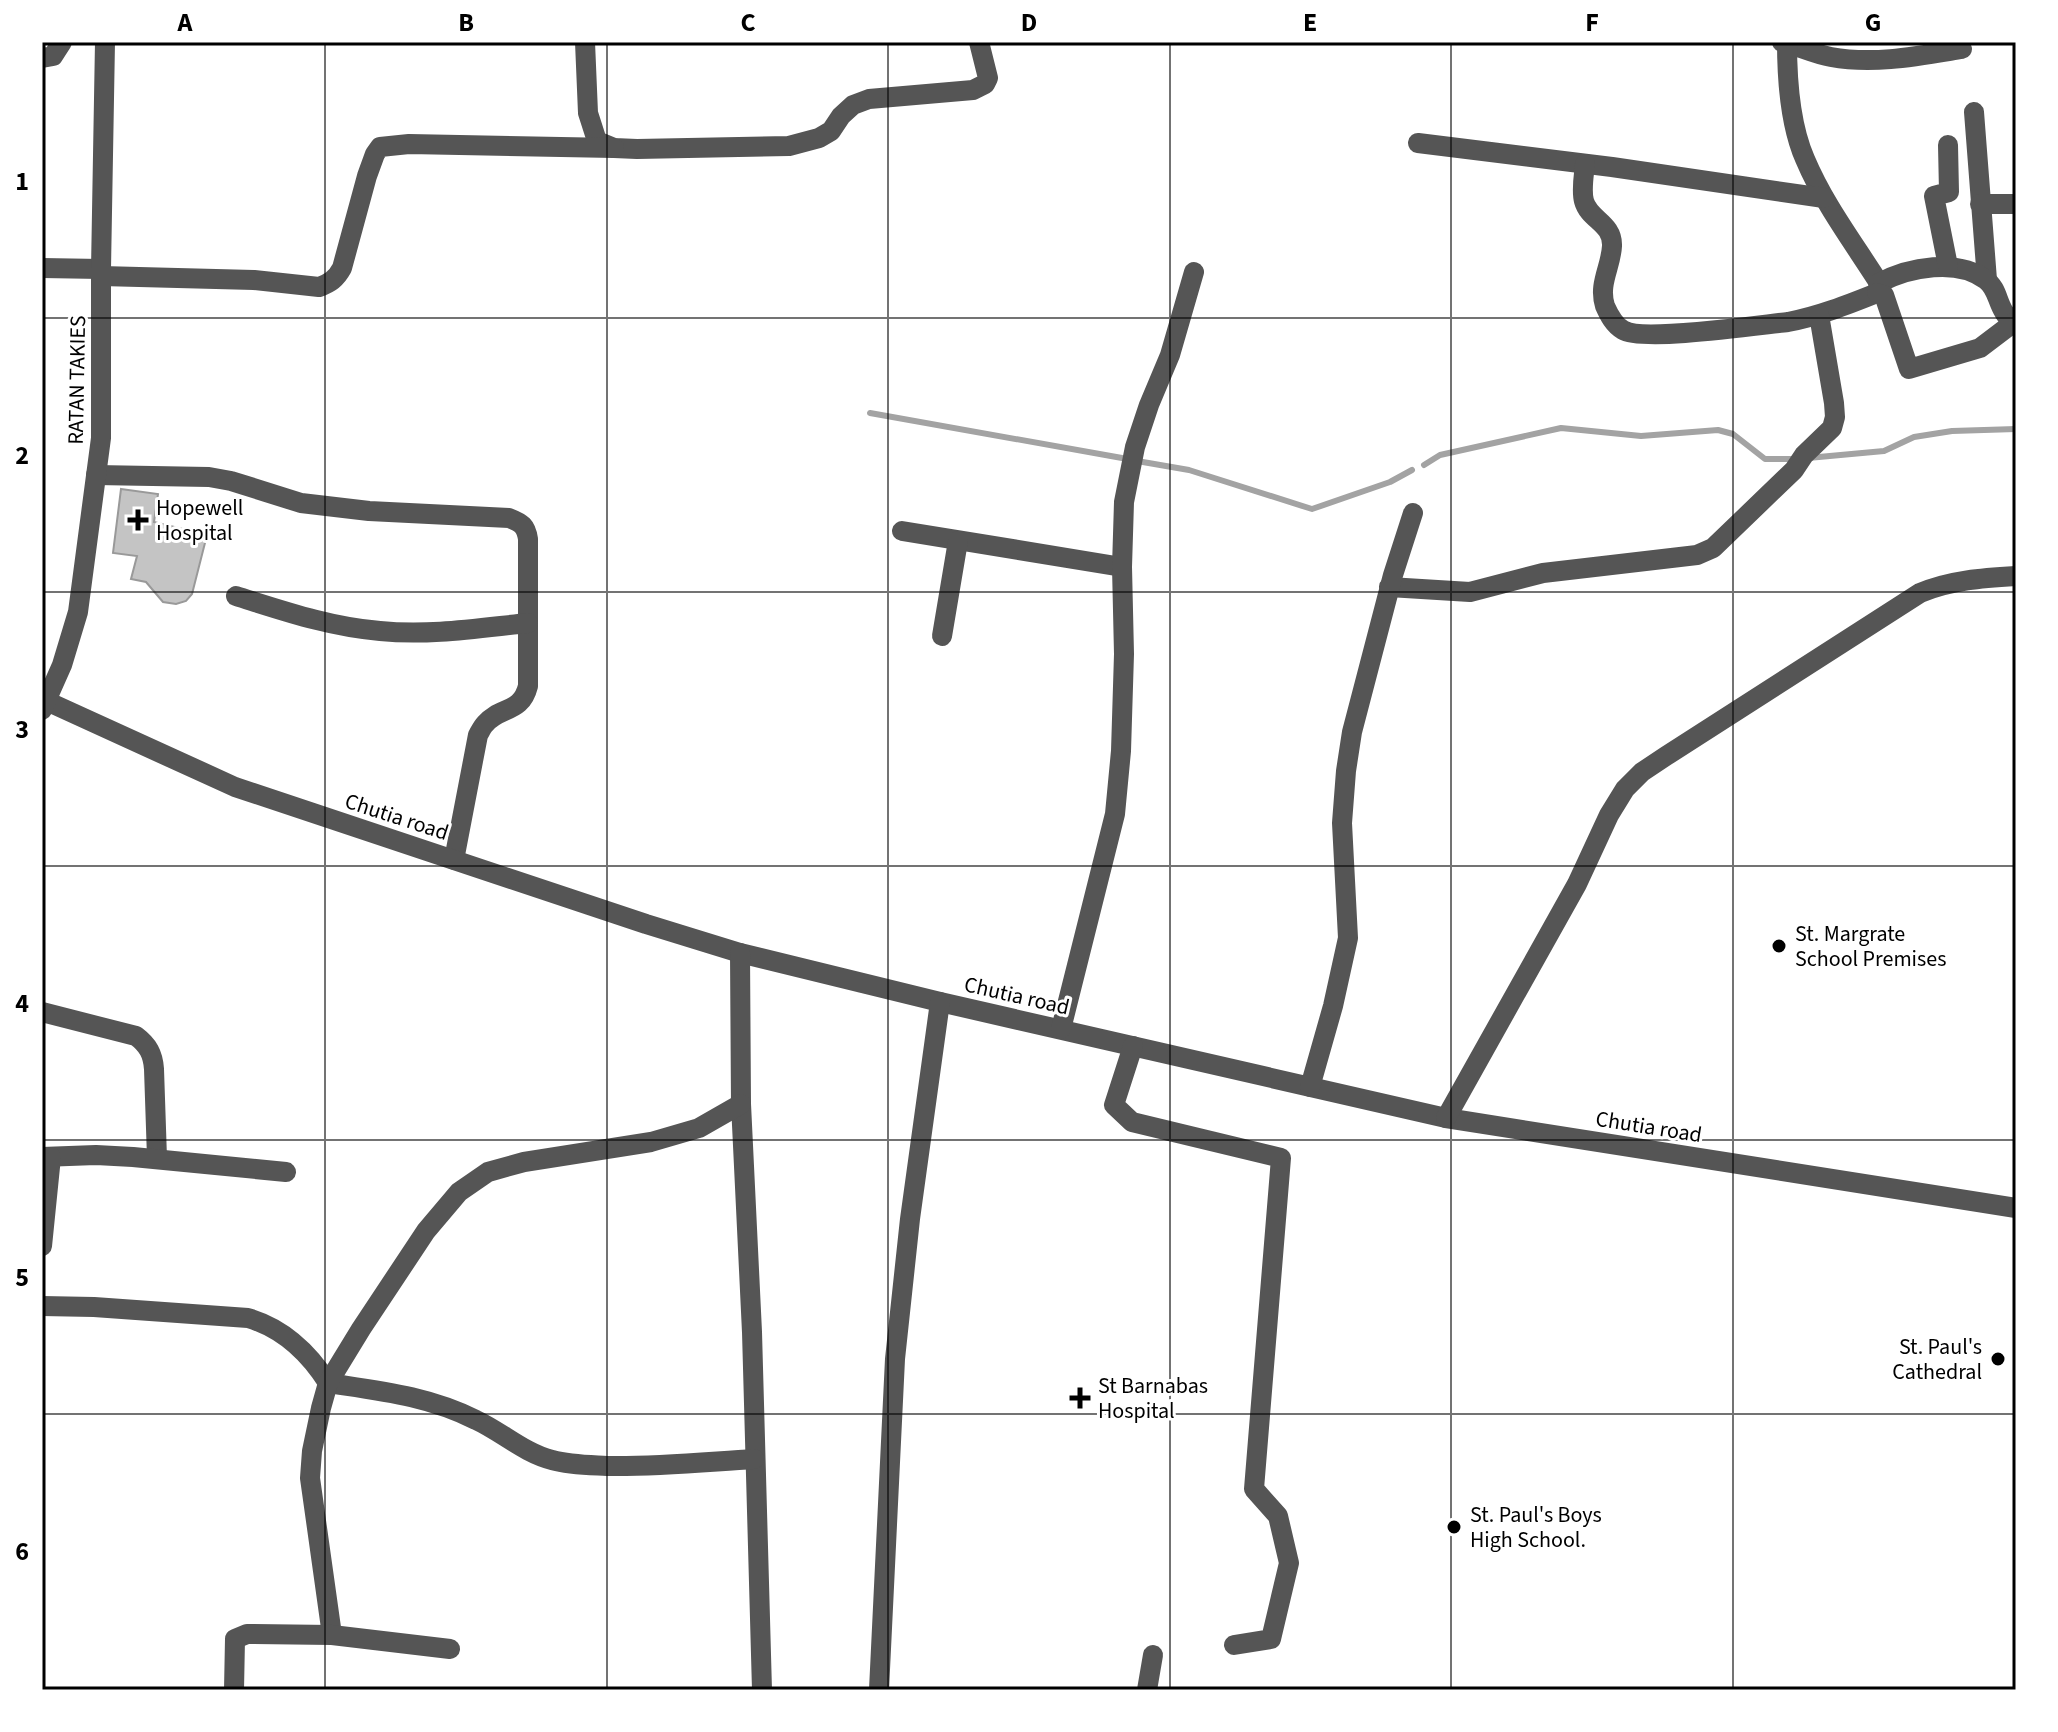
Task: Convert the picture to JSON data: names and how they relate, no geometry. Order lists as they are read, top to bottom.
{
  "streets": {
    "street": ["RATAN TAKIES", "Chutia road"]
  },
  "crossings": [
    ["RATAN TAKIES", "Chutia road"]
  ],
  "places": {
    "health": ["Hopewell Hospital", "St Barnabas Hospital"],
    "other": ["St. Margrate School Premises", "St. Paul's Cathedral", "St. Paul's Boys High School."]
  },
  "grid": {
    "columns": [
      "A",
      "B",
      "C",
      "D",
      "E",
      "F",
      "G"
    ],
    "rows": [
      "1",
      "2",
      "3",
      "4",
      "5",
      "6"
    ]
  }
}
